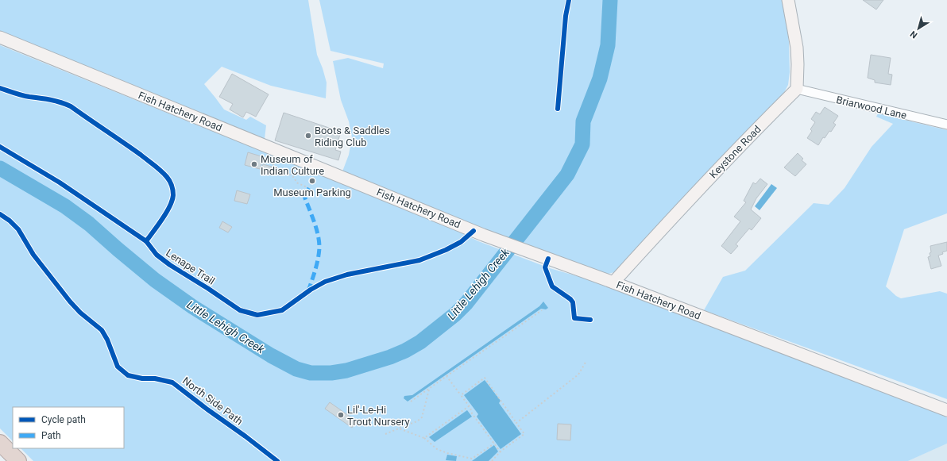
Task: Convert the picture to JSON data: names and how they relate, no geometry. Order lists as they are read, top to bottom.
{
  "streets": {
    "street": ["Briarwood Lane", "Fish Hatchery Road", "Keystone Road"],
    "cycle path": ["Lenape Trail", "North Side Path"]
  },
  "crossings": [
    ["Briarwood Lane", "Keystone Road"],
    ["Fish Hatchery Road", "Keystone Road"]
  ],
  "water": ["Little Lehigh Creek"],
  "places": [
    "Boots & Saddles Riding Club",
    "Museum of Indian Culture",
    "Museum Parking",
    "Lil'-Le-Hi Trout Nursery"
  ],
  "legend": ["Cycle path", "Path"],
  "north": "bottom left"
}
